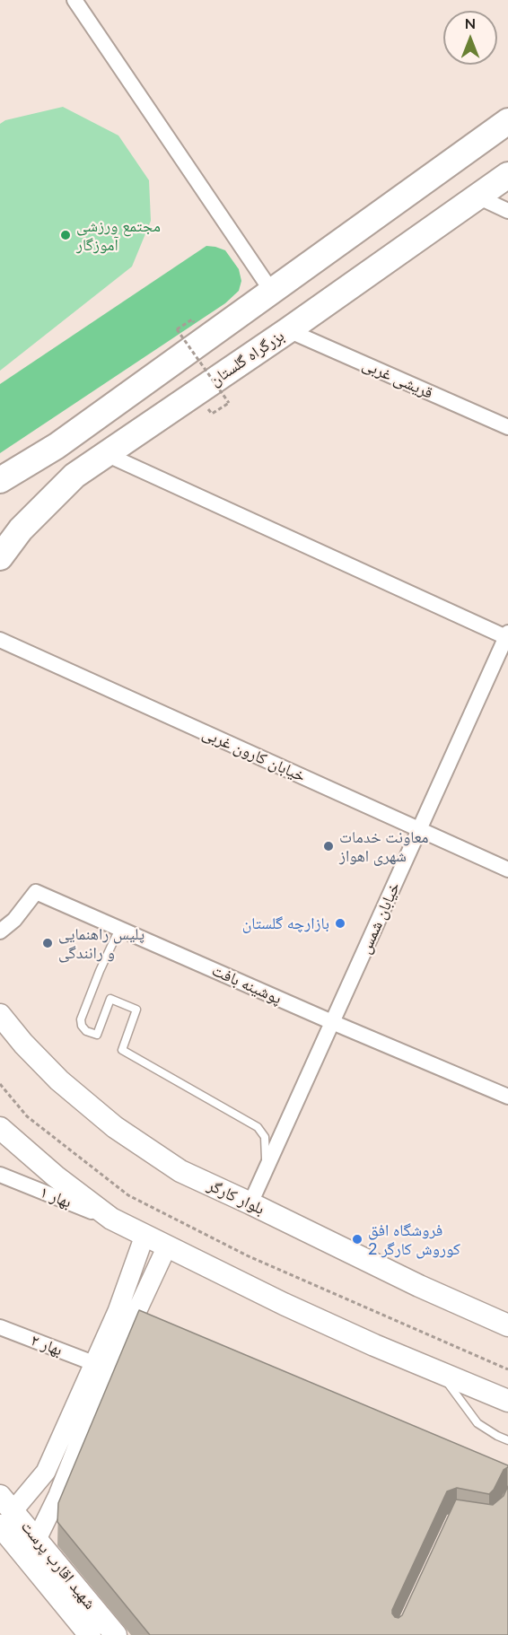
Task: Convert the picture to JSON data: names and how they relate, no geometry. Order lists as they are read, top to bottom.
{
  "streets": {
    "highway": ["بزرگراه گلستان"],
    "main road": ["بلوار کارگر", "شهید اقارب پرست"],
    "street": [
      "قریشی غربی",
      "خیابان کارون غربی",
      "خیابان شمس",
      "پوشینه بافت",
      "بهار ۱",
      "بهار ۲"
    ]
  },
  "crossings": [
    ["بزرگراه گلستان", "قریشی غربی"],
    ["خیابان کارون غربی", "خیابان شمس"],
    ["خیابان شمس", "پوشینه بافت"],
    ["خیابان شمس", "بلوار کارگر"]
  ],
  "places": [
    "مجتمع ورزشی آموزگار",
    "معاونت خدمات شهری اهواز",
    "بازارچه گلستان",
    "پلیس راهنمایی و رانندگی",
    "فروشگاه افق کوروش کارگر 2"
  ],
  "north": "top"
}
